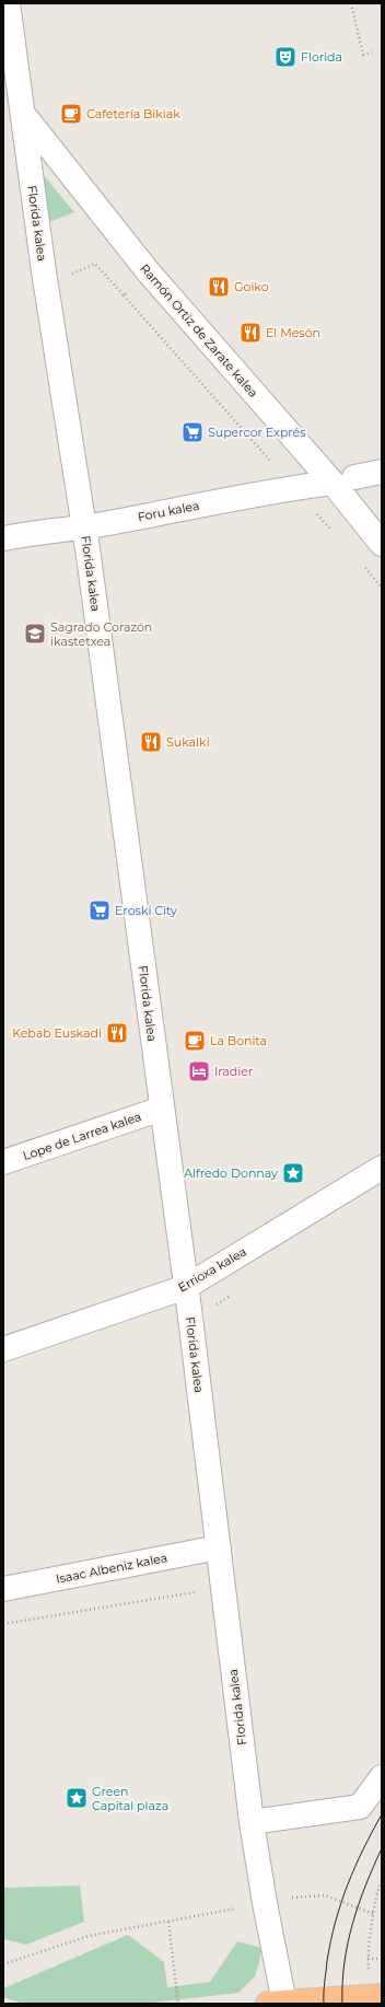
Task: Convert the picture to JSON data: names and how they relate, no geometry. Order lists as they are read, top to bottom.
{
  "streets": {
    "street": [
      "Florida kalea",
      "Ramón Ortiz de Zarate kalea",
      "Foru kalea",
      "Lope de Larrea kalea",
      "Errioxa kalea",
      "Isaac Albeniz kalea"
    ]
  },
  "crossings": [
    ["Florida kalea", "Ramón Ortiz de Zarate kalea"],
    ["Florida kalea", "Foru kalea"],
    ["Florida kalea", "Lope de Larrea kalea"],
    ["Florida kalea", "Errioxa kalea"],
    ["Florida kalea", "Isaac Albeniz kalea"],
    ["Ramón Ortiz de Zarate kalea", "Foru kalea"]
  ],
  "places": {
    "theatre": ["Florida"],
    "cafe": ["Cafetería Bikiak", "La Bonita"],
    "restaurant": [
      "Goiko",
      "El Mesón",
      "Sukalki",
      "Kebab Euskadi"
    ],
    "supermarket": ["Supercor Exprés", "Eroski City"],
    "school or university": ["Sagrado Corazón ikastetxea"],
    "hotel": ["Iradier"],
    "place": ["Alfredo Donnay", "Green Capital plaza"]
  }
}
